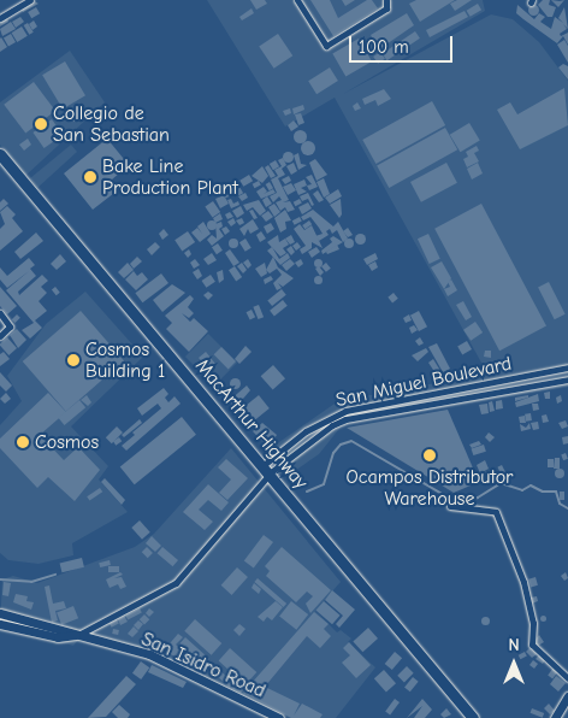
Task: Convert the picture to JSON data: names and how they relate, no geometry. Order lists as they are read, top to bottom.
{
  "streets": {
    "highway": ["MacArthur Highway"],
    "main road": ["San Isidro Road"],
    "street": ["San Miguel Boulevard"]
  },
  "crossings": [
    ["San Miguel Boulevard", "MacArthur Highway"]
  ],
  "places": [
    "Collegio de San Sebastian",
    "Bake Line Production Plant",
    "Cosmos Building 1",
    "Cosmos",
    "Ocampos Distributor Warehouse"
  ],
  "scale_bar": "100 m",
  "north": "top"
}
